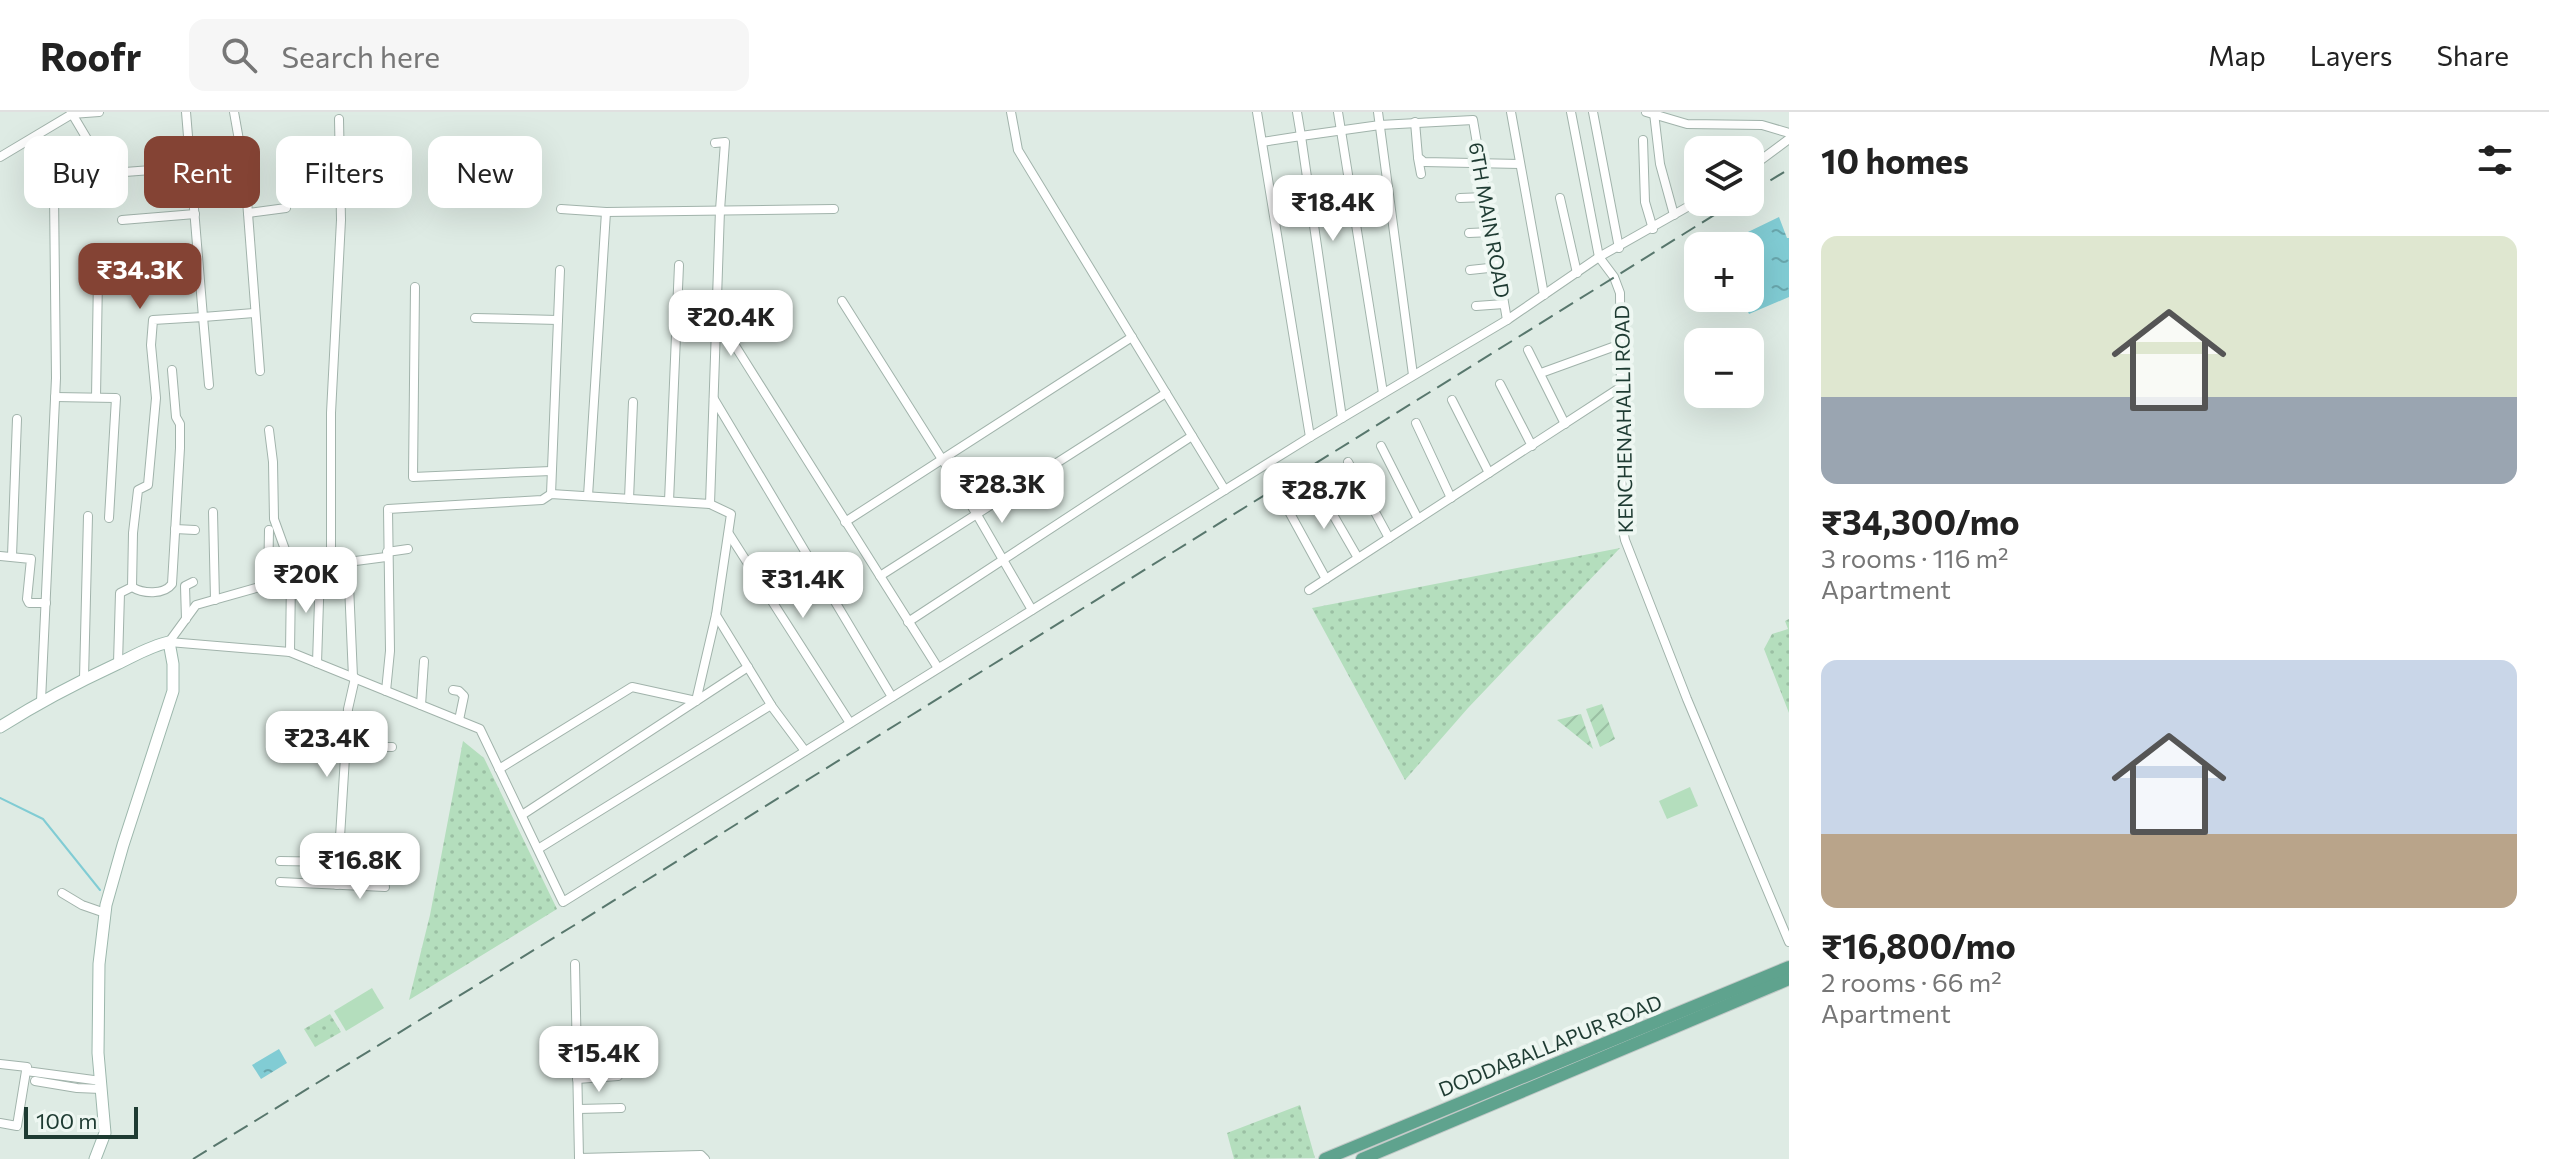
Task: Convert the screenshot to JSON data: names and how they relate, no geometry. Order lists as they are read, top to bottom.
{
  "streets": {
    "main road": ["DODDABALLAPUR ROAD"],
    "street": ["6TH MAIN ROAD", "KENCHENAHALLI ROAD"]
  },
  "scale_bar": "100 m",
  "page": {
    "header": "Roofr",
    "search": "Search here",
    "nav": ["Map", "Layers", "Share"],
    "heading": "10 homes",
    "map_buttons": ["+", "−"],
    "chip": [
      "Buy",
      "Rent",
      "Filters",
      "New"
    ],
    "price": [
      "₹18.4K",
      "₹34.3K",
      "₹20.4K",
      "₹28.3K",
      "₹28.7K",
      "₹20K",
      "₹31.4K",
      "₹23.4K",
      "₹16.8K",
      "₹15.4K"
    ],
    "list": [
      {
        "name": "₹34,300/mo",
        "note": "3 rooms · 116 m² · Apartment"
      },
      {
        "name": "₹16,800/mo",
        "note": "2 rooms · 66 m² · Apartment"
      }
    ],
    "scale": "100 m"
  }
}
